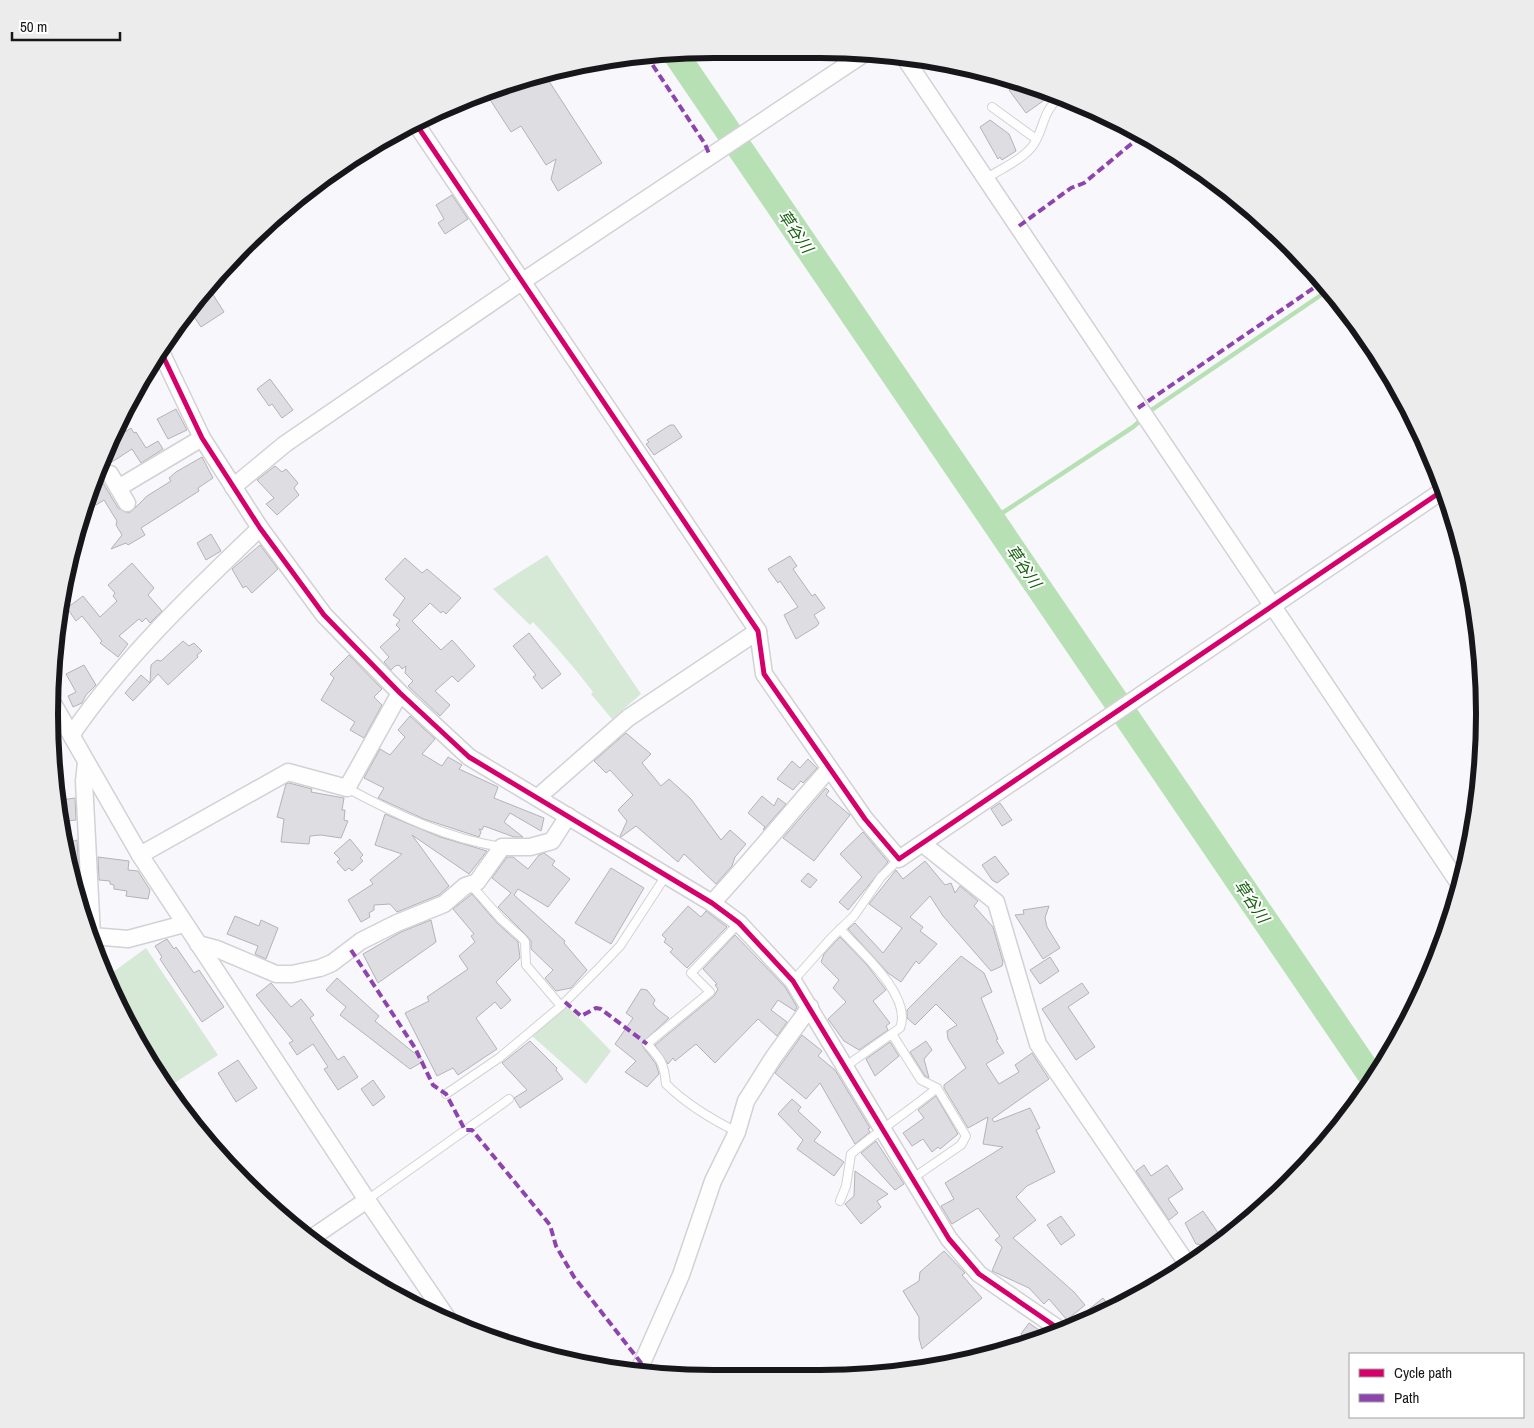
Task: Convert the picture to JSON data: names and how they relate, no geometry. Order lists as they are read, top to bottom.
{
  "water": ["草谷川"],
  "legend": ["Cycle path", "Path"],
  "scale_bar": "50 m"
}
